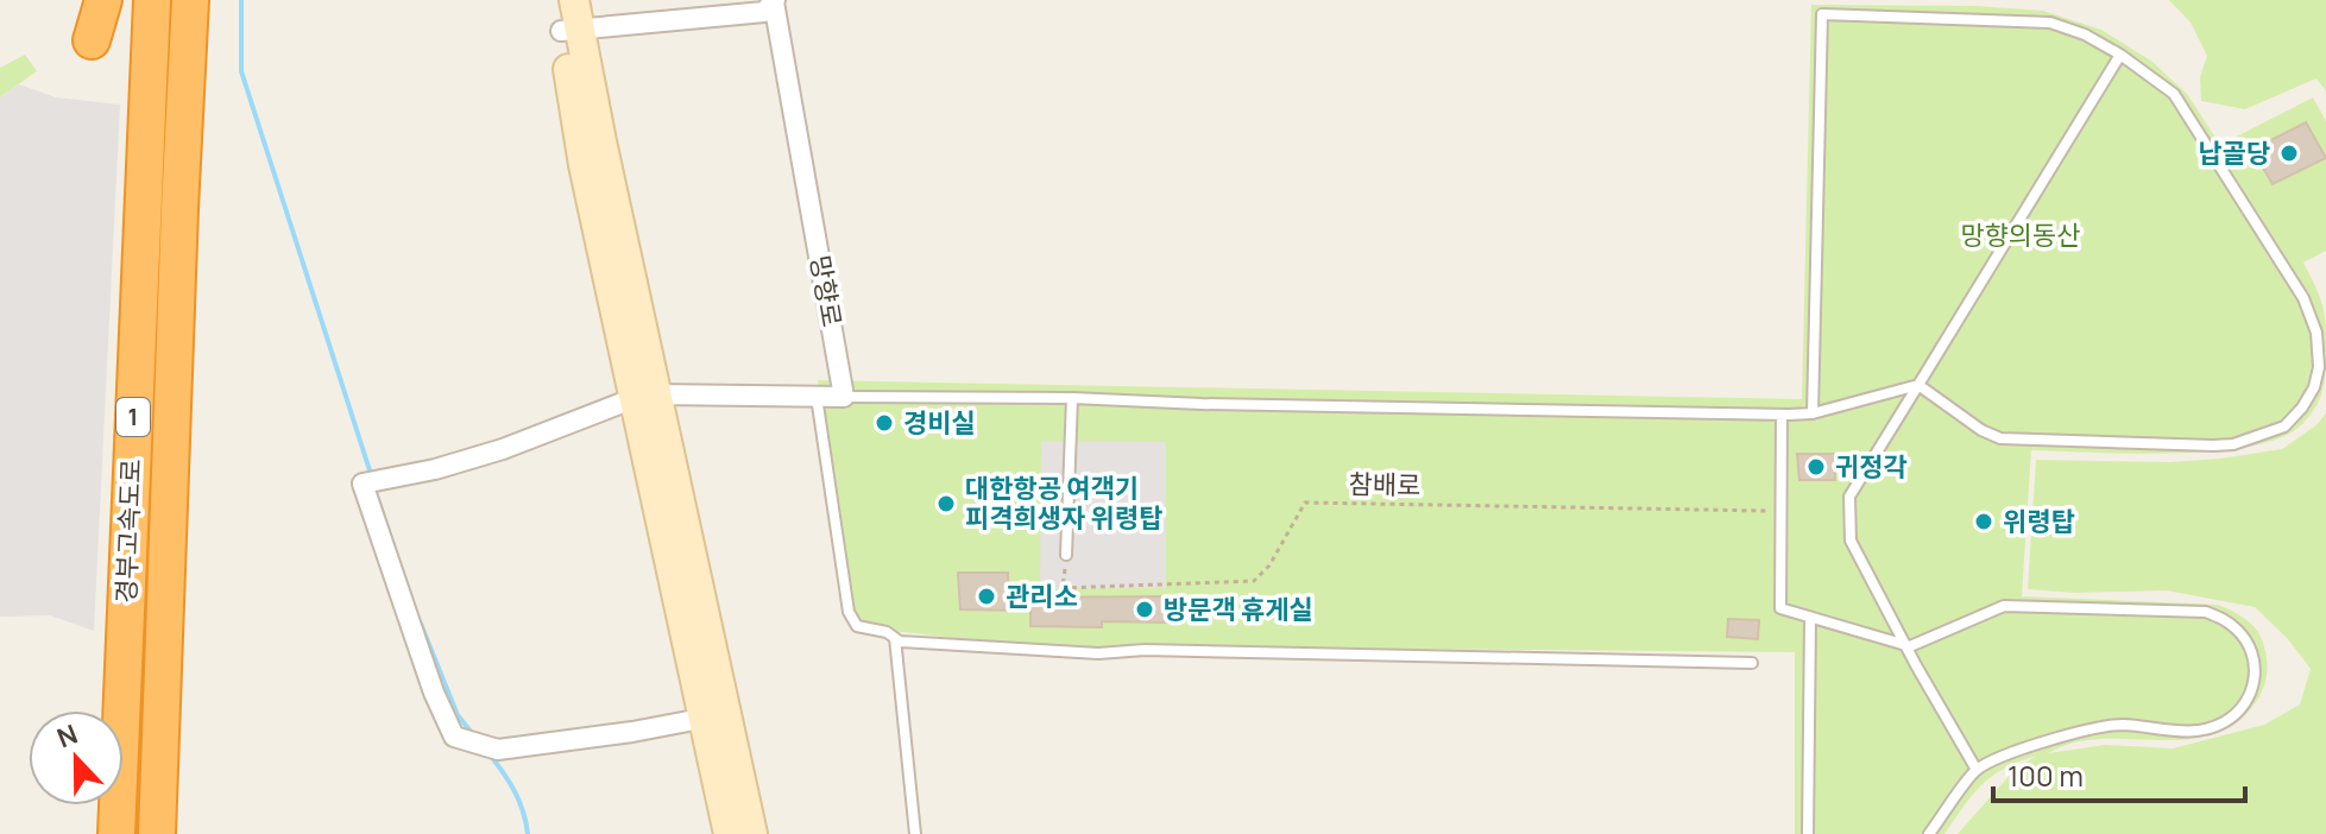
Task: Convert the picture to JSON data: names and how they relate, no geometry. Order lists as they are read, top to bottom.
{
  "streets": {
    "highway": ["1", "경부고속도로"],
    "street": ["망향로"],
    "path": ["참배로"]
  },
  "parks": ["망향의동산"],
  "places": [
    "납골당",
    "경비실",
    "귀정각",
    "대한항공 여객기 피격희생자 위령탑",
    "위령탑",
    "관리소",
    "방문객 휴게실"
  ],
  "scale_bar": "100 m",
  "north": "top"
}
